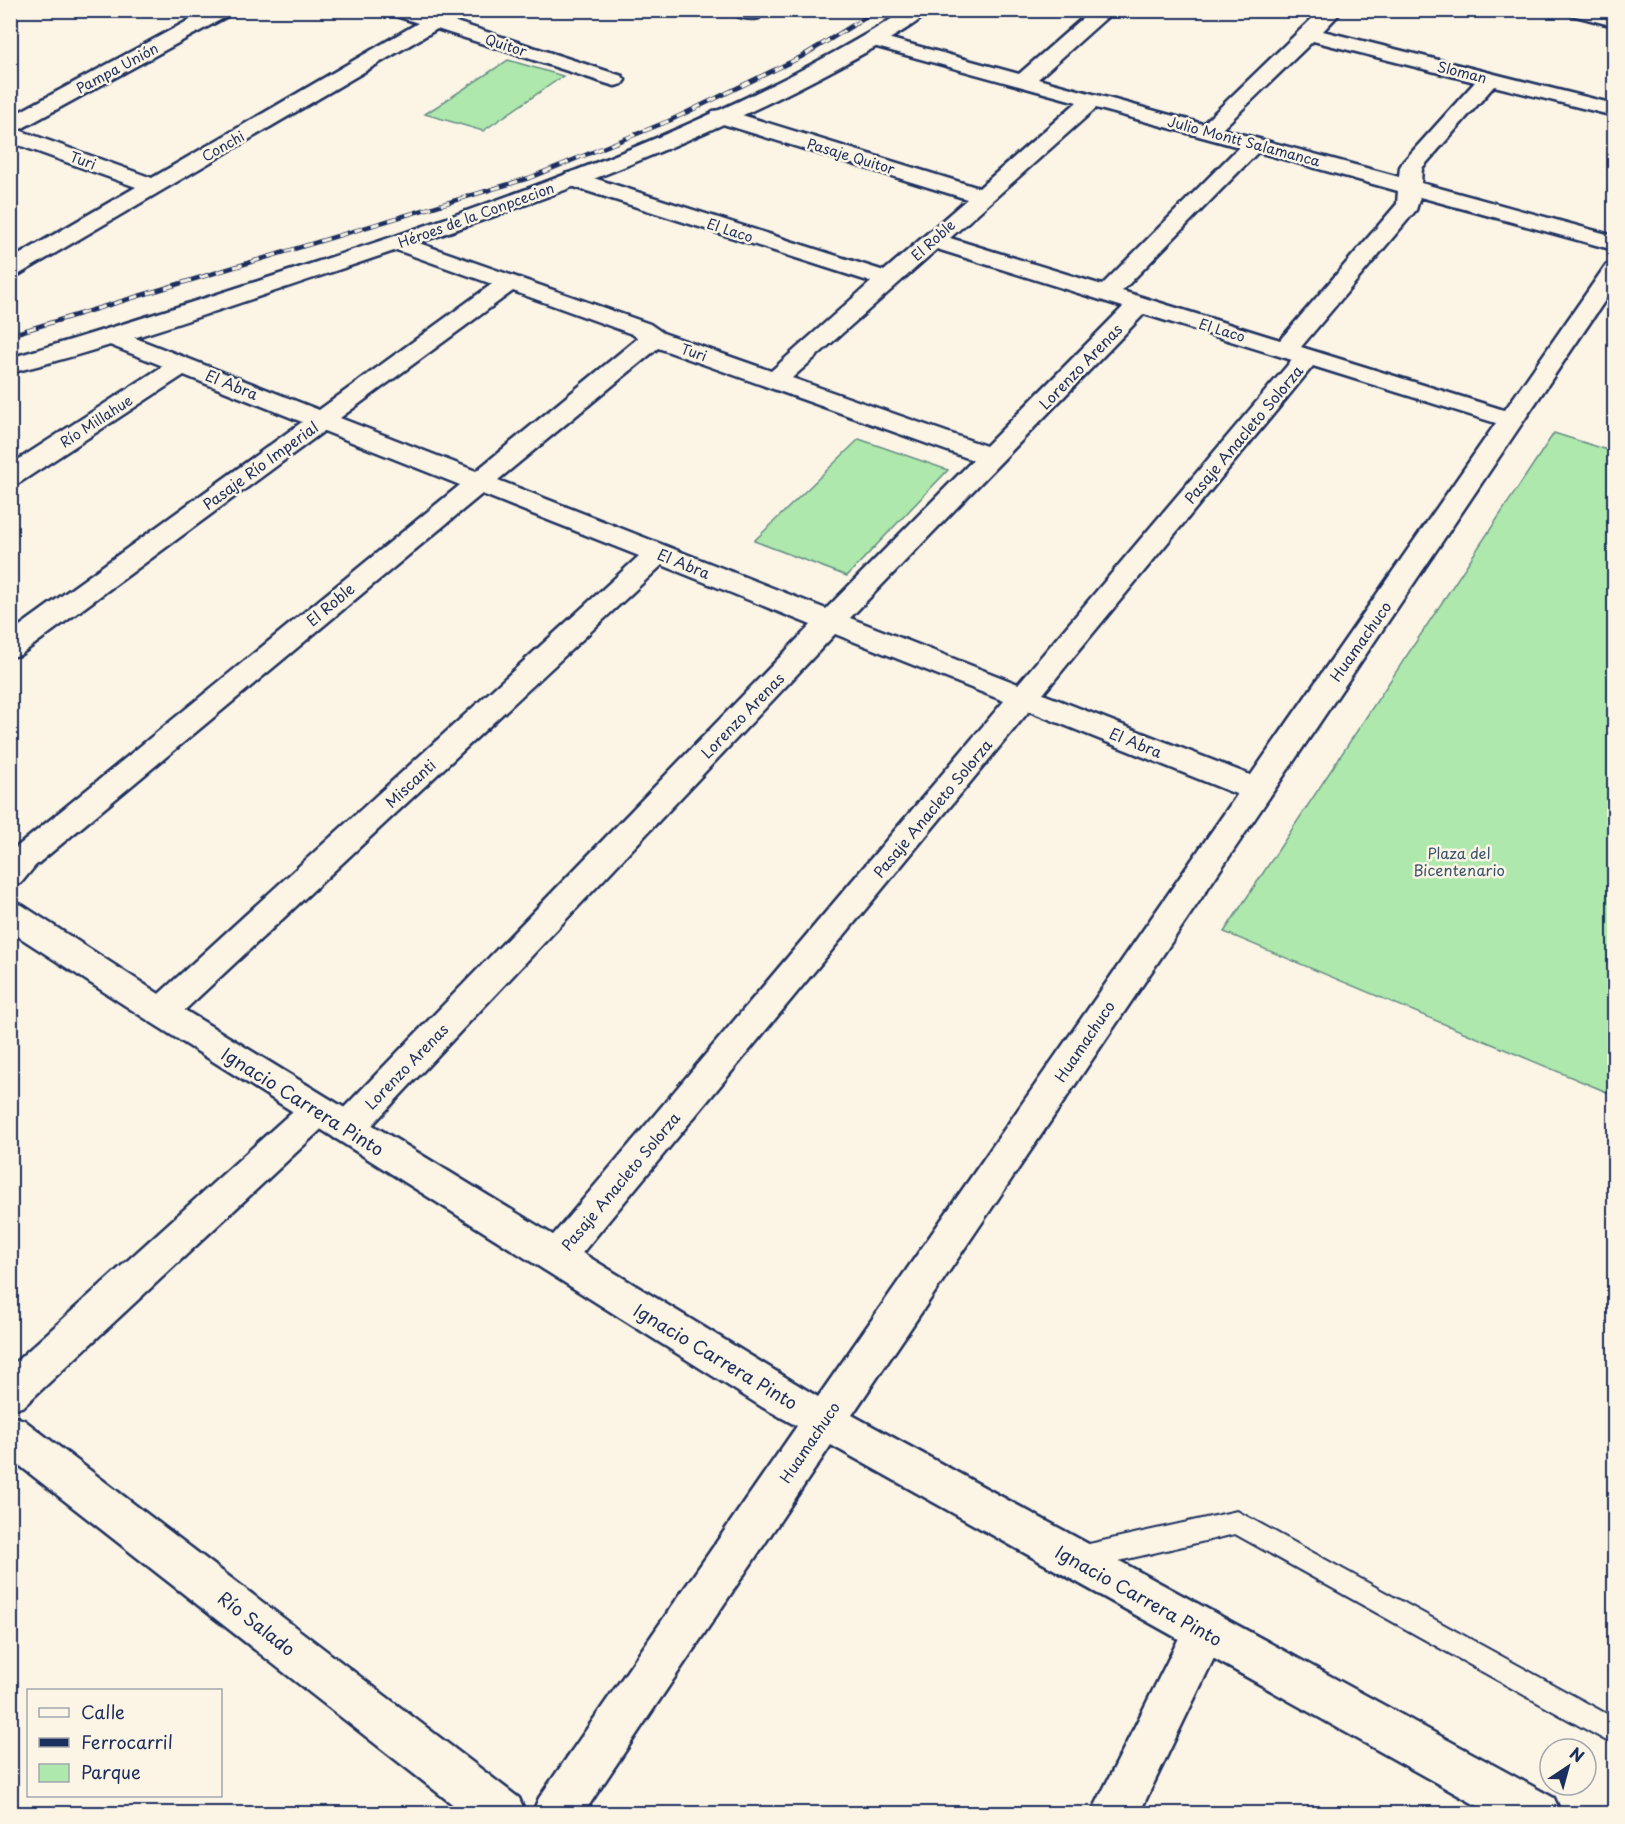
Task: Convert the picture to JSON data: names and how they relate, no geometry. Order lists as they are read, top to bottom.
{
  "streets": {
    "street": [
      "Quitor",
      "Pampa Unión",
      "Sloman",
      "Julio Montt Salamanca",
      "Conchi",
      "Pasaje Quitor",
      "Turi",
      "Héroes de la Conpcecion",
      "El Laco",
      "El Roble",
      "Lorenzo Arenas",
      "El Abra",
      "Río Millahue",
      "Pasaje Anacleto Solorza",
      "Pasaje Río Imperial",
      "Huamachuco",
      "Miscanti",
      "Ignacio Carrera Pinto",
      "Río Salado"
    ]
  },
  "crossings": [
    ["Quitor", "Conchi"],
    ["Sloman", "Pasaje Anacleto Solorza"],
    ["Julio Montt Salamanca", "Héroes de la Conpcecion"],
    ["Julio Montt Salamanca", "El Roble"],
    ["Julio Montt Salamanca", "Pasaje Anacleto Solorza"],
    ["Conchi", "Turi"],
    ["Pasaje Quitor", "Héroes de la Conpcecion"],
    ["Pasaje Quitor", "El Roble"],
    ["Turi", "Héroes de la Conpcecion"],
    ["Turi", "El Roble"],
    ["Turi", "Lorenzo Arenas"],
    ["Turi", "Pasaje Río Imperial"],
    ["Héroes de la Conpcecion", "El Laco"],
    ["Héroes de la Conpcecion", "El Abra"],
    ["El Laco", "El Roble"],
    ["El Laco", "Lorenzo Arenas"],
    ["El Laco", "Pasaje Anacleto Solorza"],
    ["El Laco", "Huamachuco"],
    ["El Roble", "El Abra"],
    ["Lorenzo Arenas", "El Abra"],
    ["Lorenzo Arenas", "Ignacio Carrera Pinto"],
    ["El Abra", "Río Millahue"],
    ["El Abra", "Pasaje Anacleto Solorza"],
    ["El Abra", "Pasaje Río Imperial"],
    ["El Abra", "Huamachuco"],
    ["El Abra", "Miscanti"],
    ["Pasaje Anacleto Solorza", "Ignacio Carrera Pinto"],
    ["Huamachuco", "Ignacio Carrera Pinto"],
    ["Miscanti", "Ignacio Carrera Pinto"]
  ],
  "parks": ["Plaza del Bicentenario"],
  "legend": ["Calle", "Ferrocarril", "Parque"],
  "north": "top right"
}
